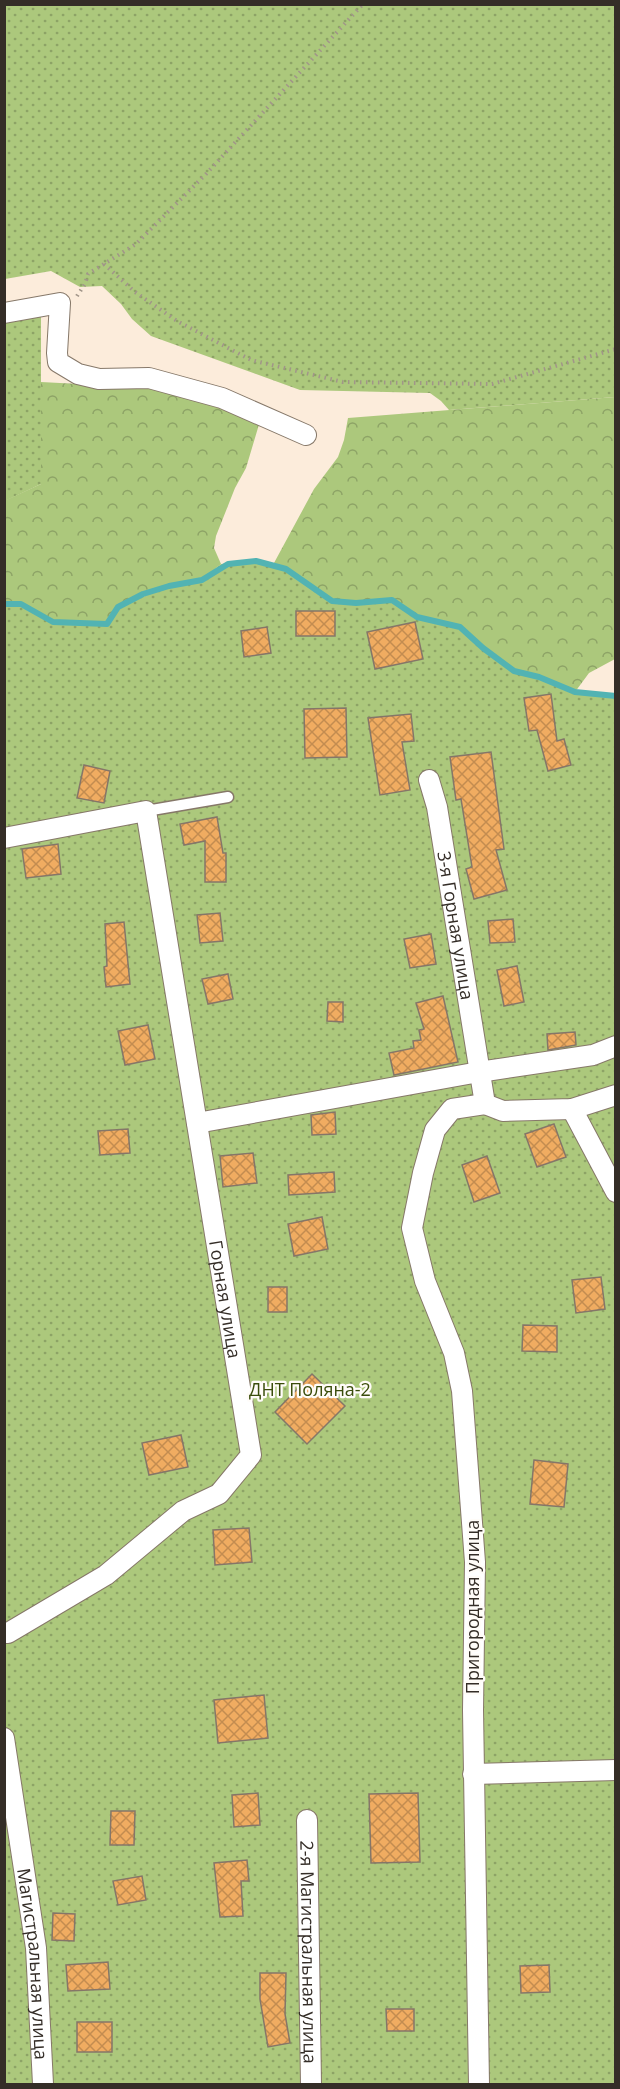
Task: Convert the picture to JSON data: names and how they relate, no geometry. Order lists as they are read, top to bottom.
{
  "streets": {
    "street": [
      "3-я Горная улица",
      "Горная улица",
      "Пригородная улица",
      "2-я Магистральная улица",
      "Магистральная улица"
    ]
  },
  "crossings": [
    ["3-я Горная улица", "Пригородная улица"]
  ],
  "parks": ["ДНТ Поляна-2"]
}
